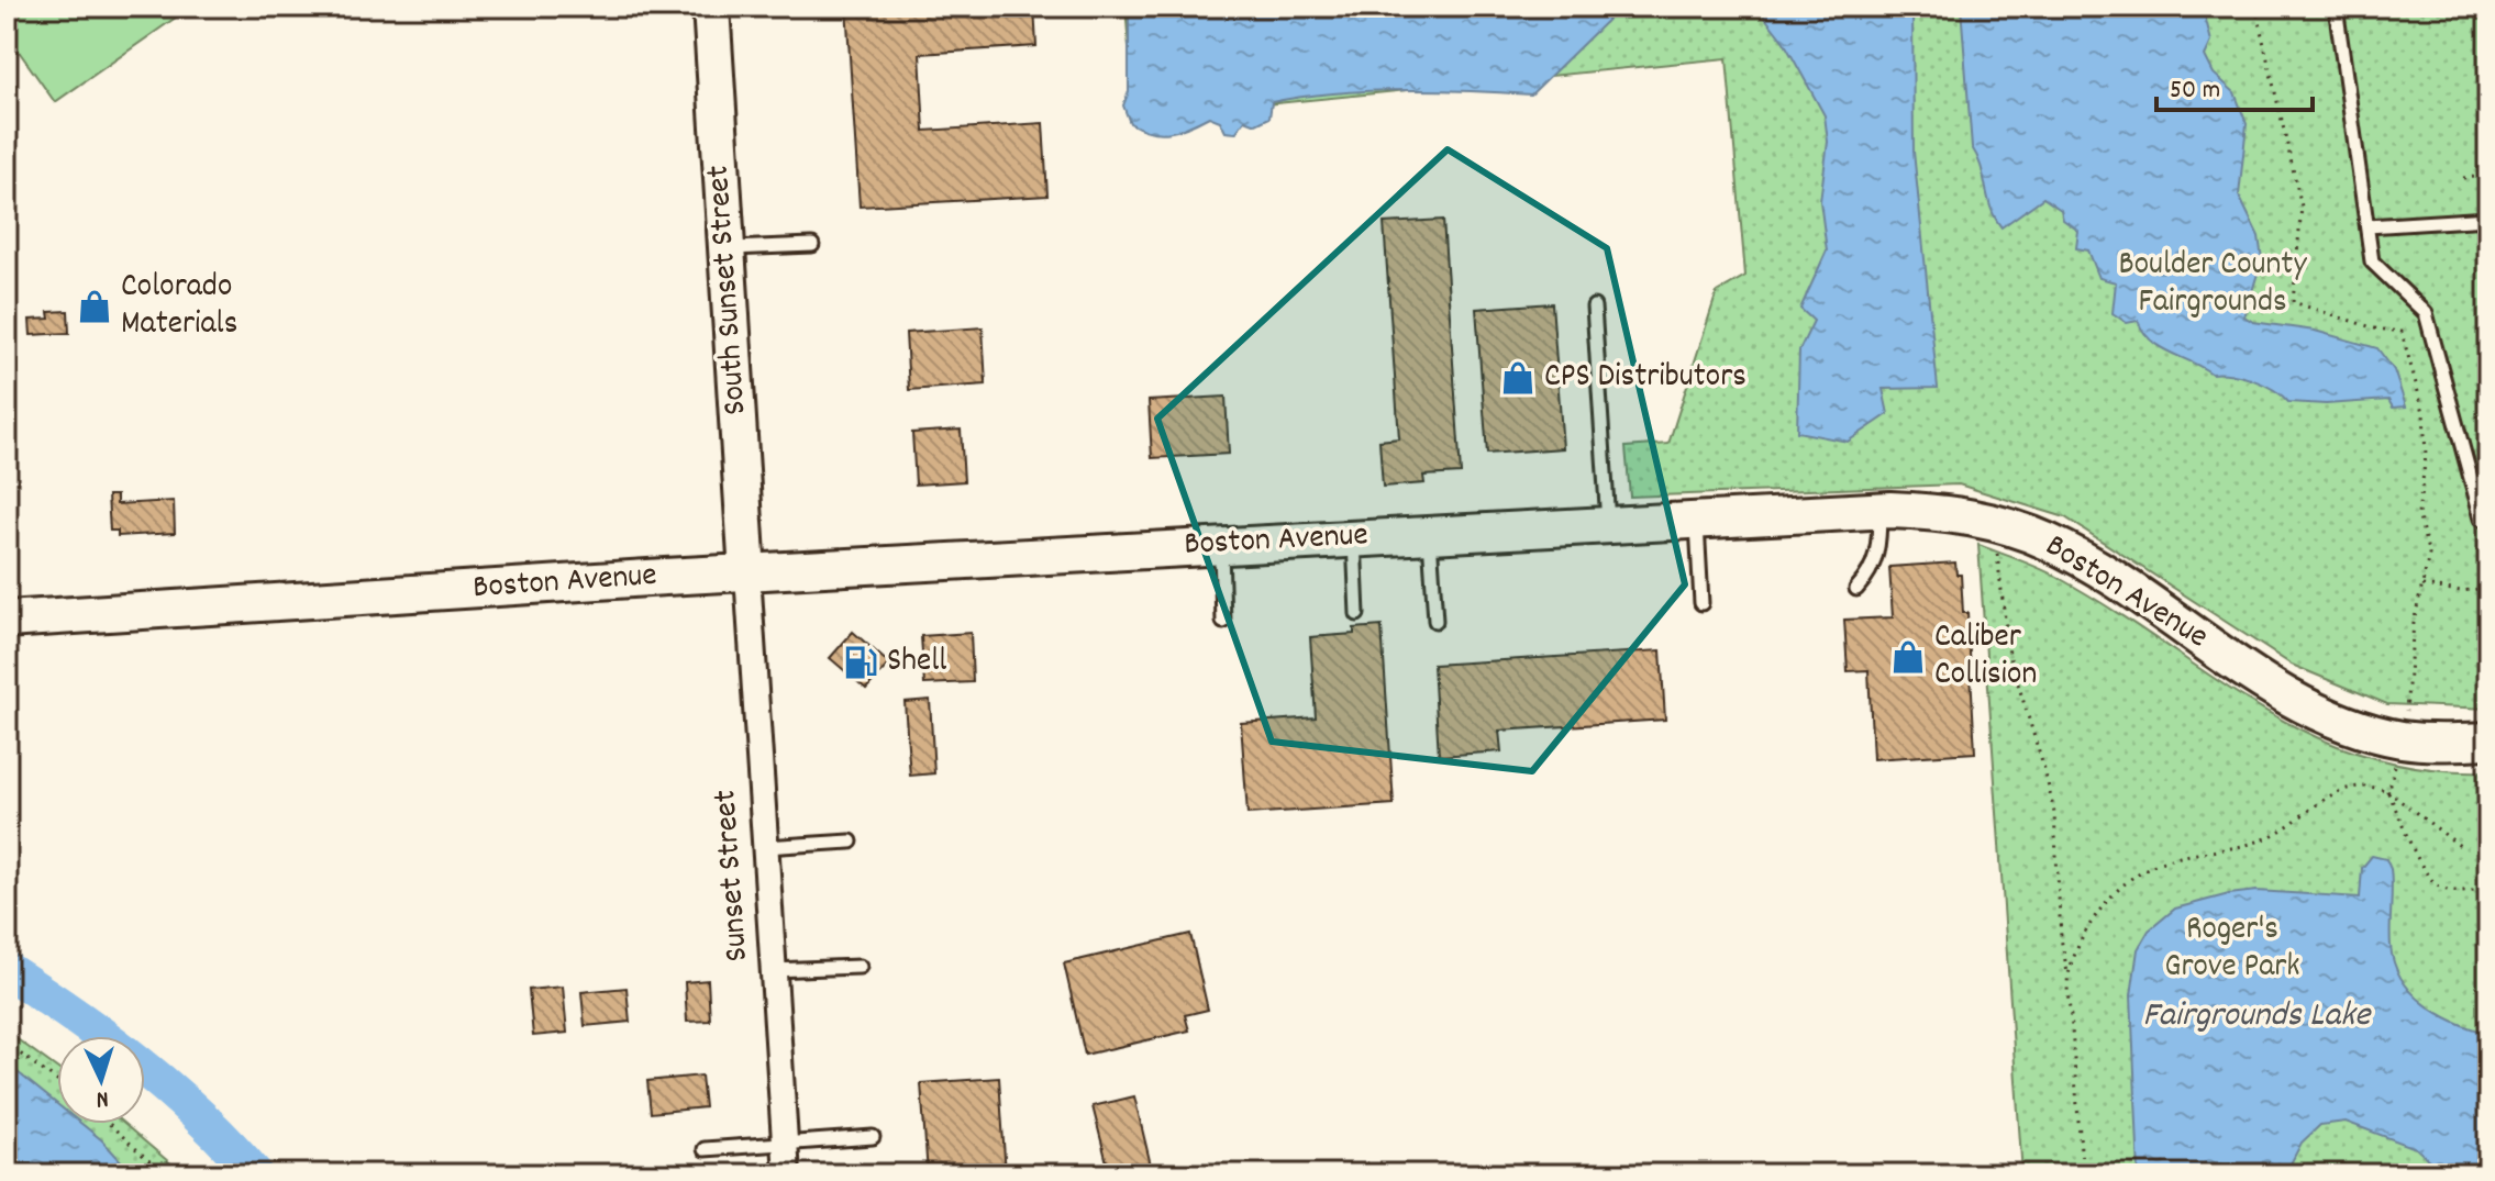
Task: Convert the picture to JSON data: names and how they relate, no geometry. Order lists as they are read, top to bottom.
{
  "streets": {
    "street": ["South Sunset Street", "Boston Avenue", "Sunset Street"]
  },
  "crossings": [
    ["South Sunset Street", "Boston Avenue"],
    ["South Sunset Street", "Sunset Street"],
    ["Boston Avenue", "Sunset Street"]
  ],
  "water": ["Fairgrounds Lake"],
  "parks": ["Boulder County Fairgrounds", "Roger's Grove Park"],
  "places": {
    "shop": ["Colorado Materials", "CPS Distributors", "Caliber Collision"],
    "fuel station": ["Shell"]
  },
  "scale_bar": "50 m",
  "north": "bottom"
}
